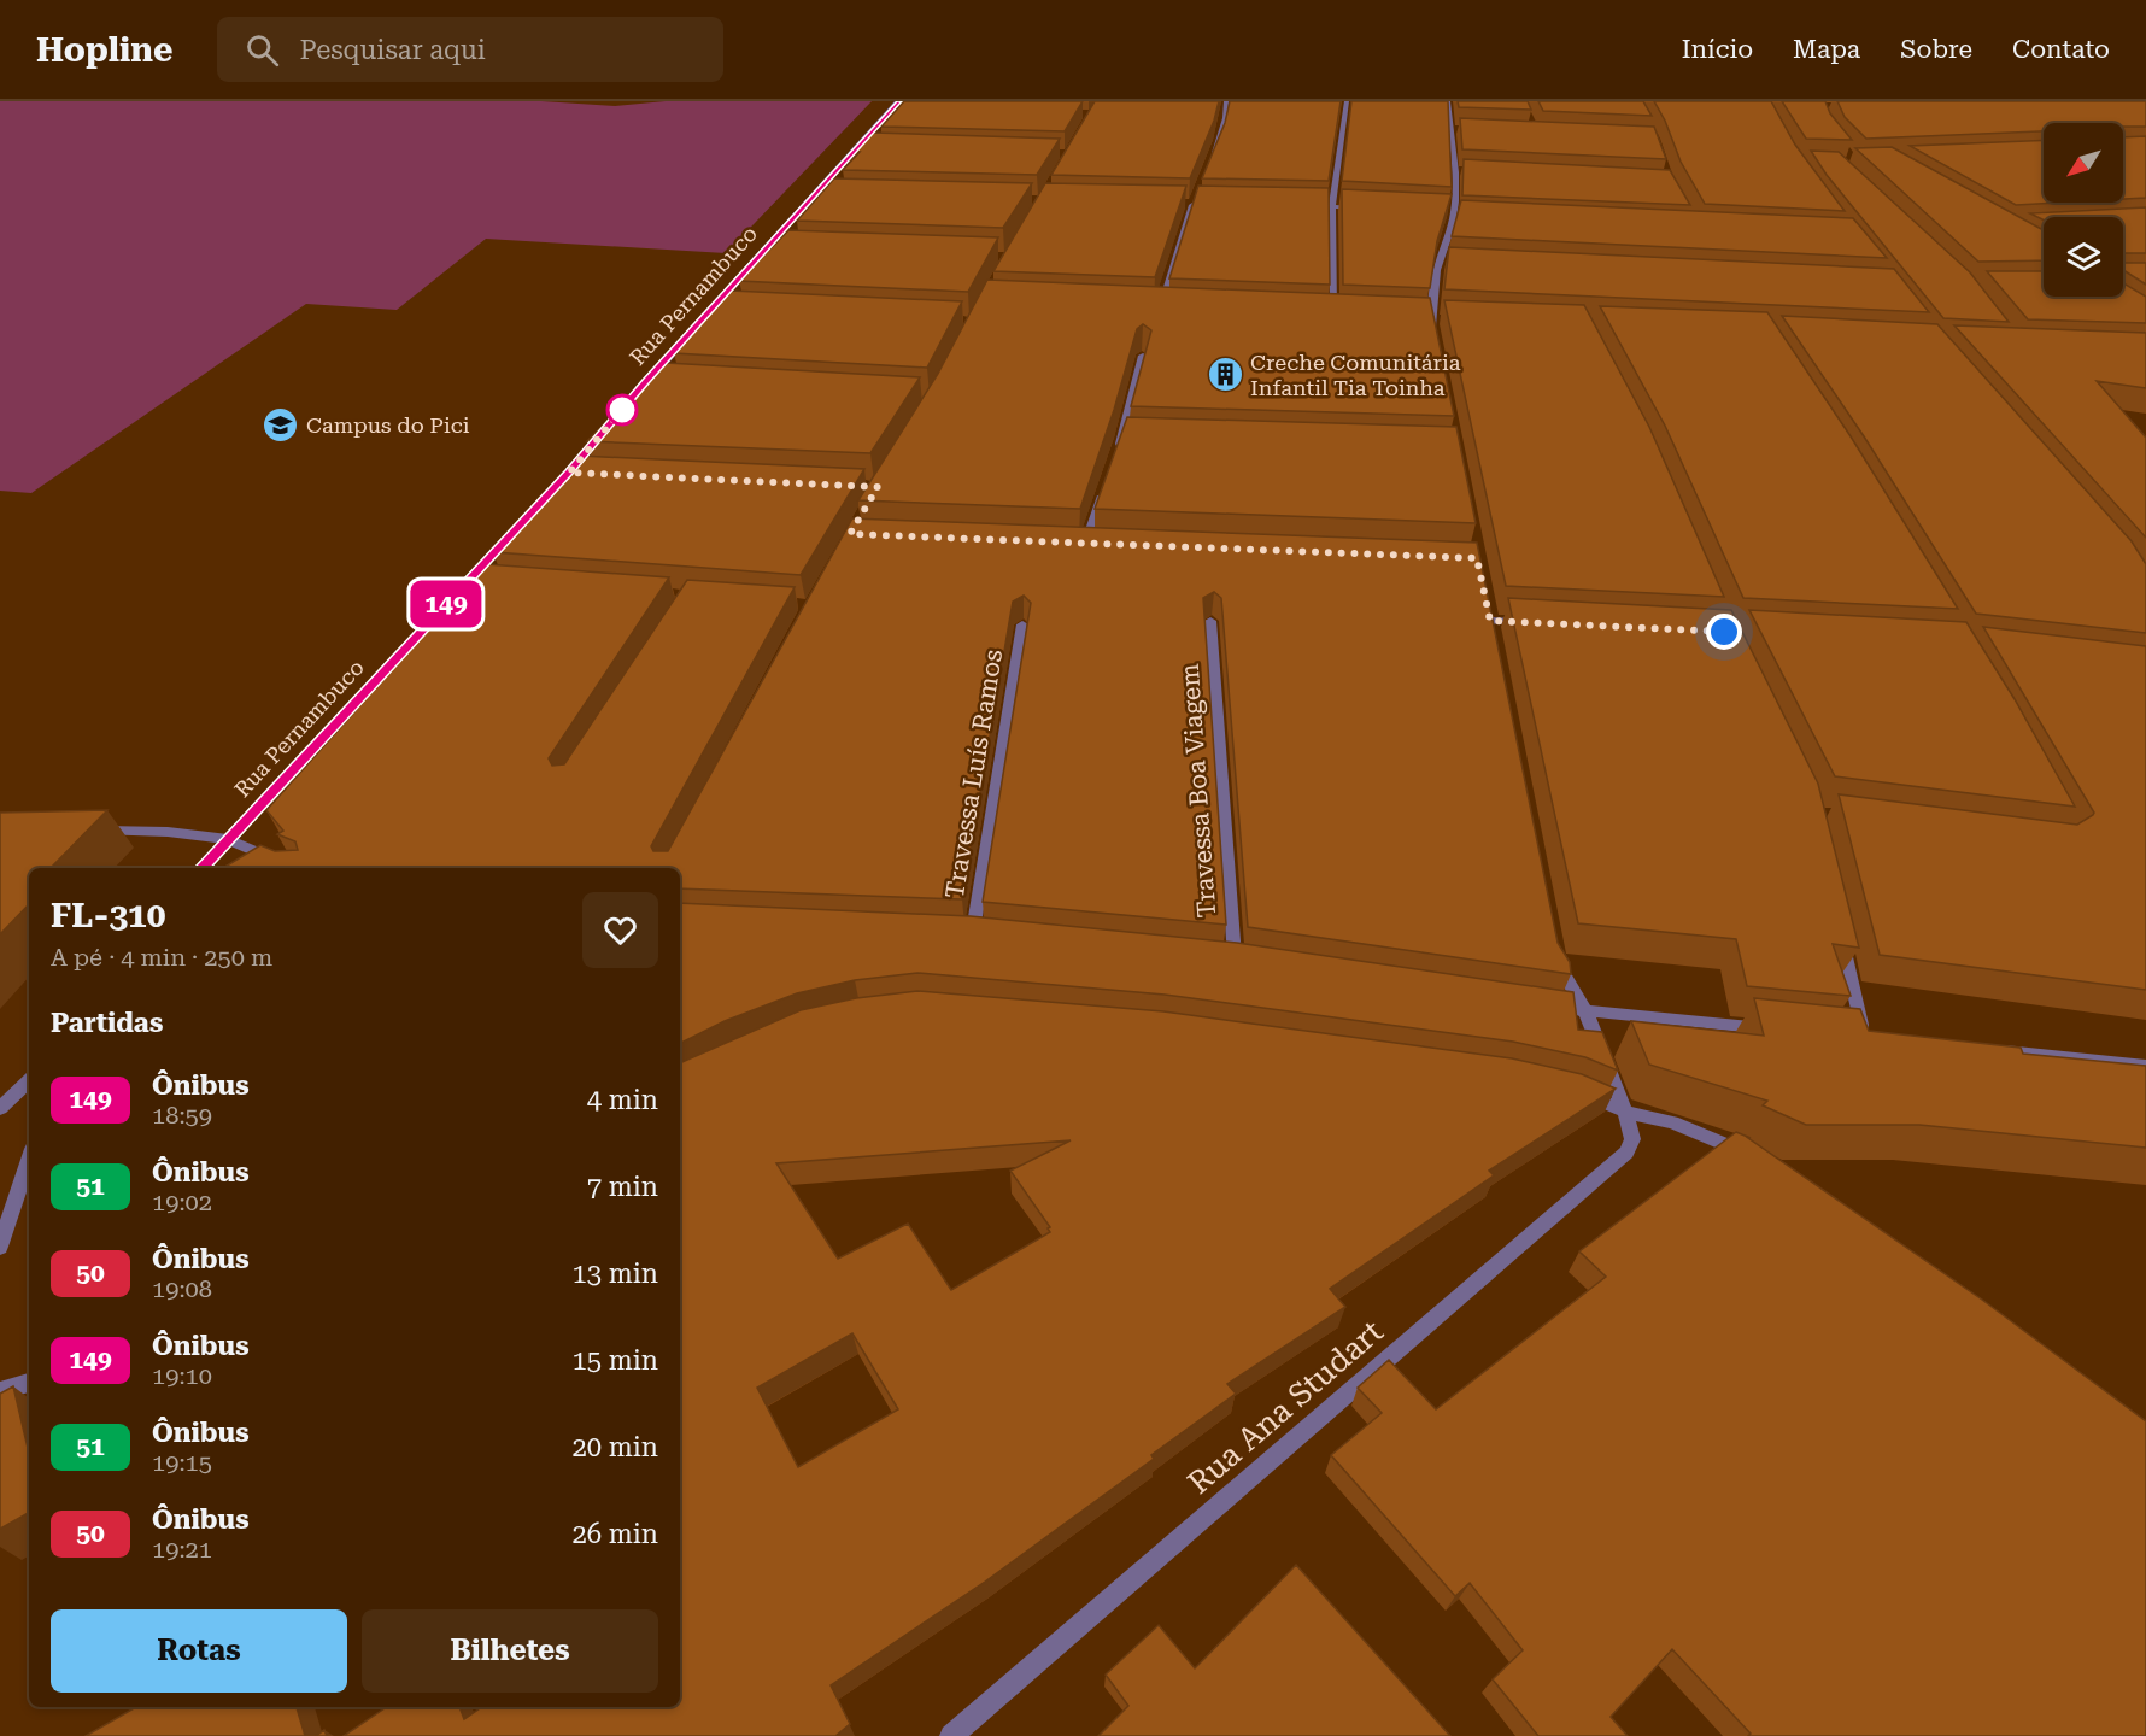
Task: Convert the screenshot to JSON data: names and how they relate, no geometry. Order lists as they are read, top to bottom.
{
  "streets": {
    "street": [
      "Rua Pernambuco",
      "Travessa Luís Ramos",
      "Travessa Boa Viagem",
      "Rua Ana Studart"
    ]
  },
  "places": {
    "building": ["Creche Comunitária Infantil Tia Toinha"],
    "school or university": ["Campus do Pici"]
  },
  "lines": ["bus line 149"],
  "north": "bottom left",
  "page": {
    "header": "Hopline",
    "search": "Pesquisar aqui",
    "nav": [
      "Início",
      "Mapa",
      "Sobre",
      "Contato"
    ],
    "on_map": "149",
    "heading": [
      ["FL-310", "A pé · 4 min · 250 m"],
      "Partidas"
    ],
    "list": [
      {
        "mark": "149",
        "name": "Ônibus",
        "note": "18:59",
        "value": "4 min"
      },
      {
        "mark": "51",
        "name": "Ônibus",
        "note": "19:02",
        "value": "7 min"
      },
      {
        "mark": "50",
        "name": "Ônibus",
        "note": "19:08",
        "value": "13 min"
      },
      {
        "mark": "149",
        "name": "Ônibus",
        "note": "19:10",
        "value": "15 min"
      },
      {
        "mark": "51",
        "name": "Ônibus",
        "note": "19:15",
        "value": "20 min"
      },
      {
        "mark": "50",
        "name": "Ônibus",
        "note": "19:21",
        "value": "26 min"
      }
    ],
    "buttons": ["Rotas", "Bilhetes"]
  }
}
